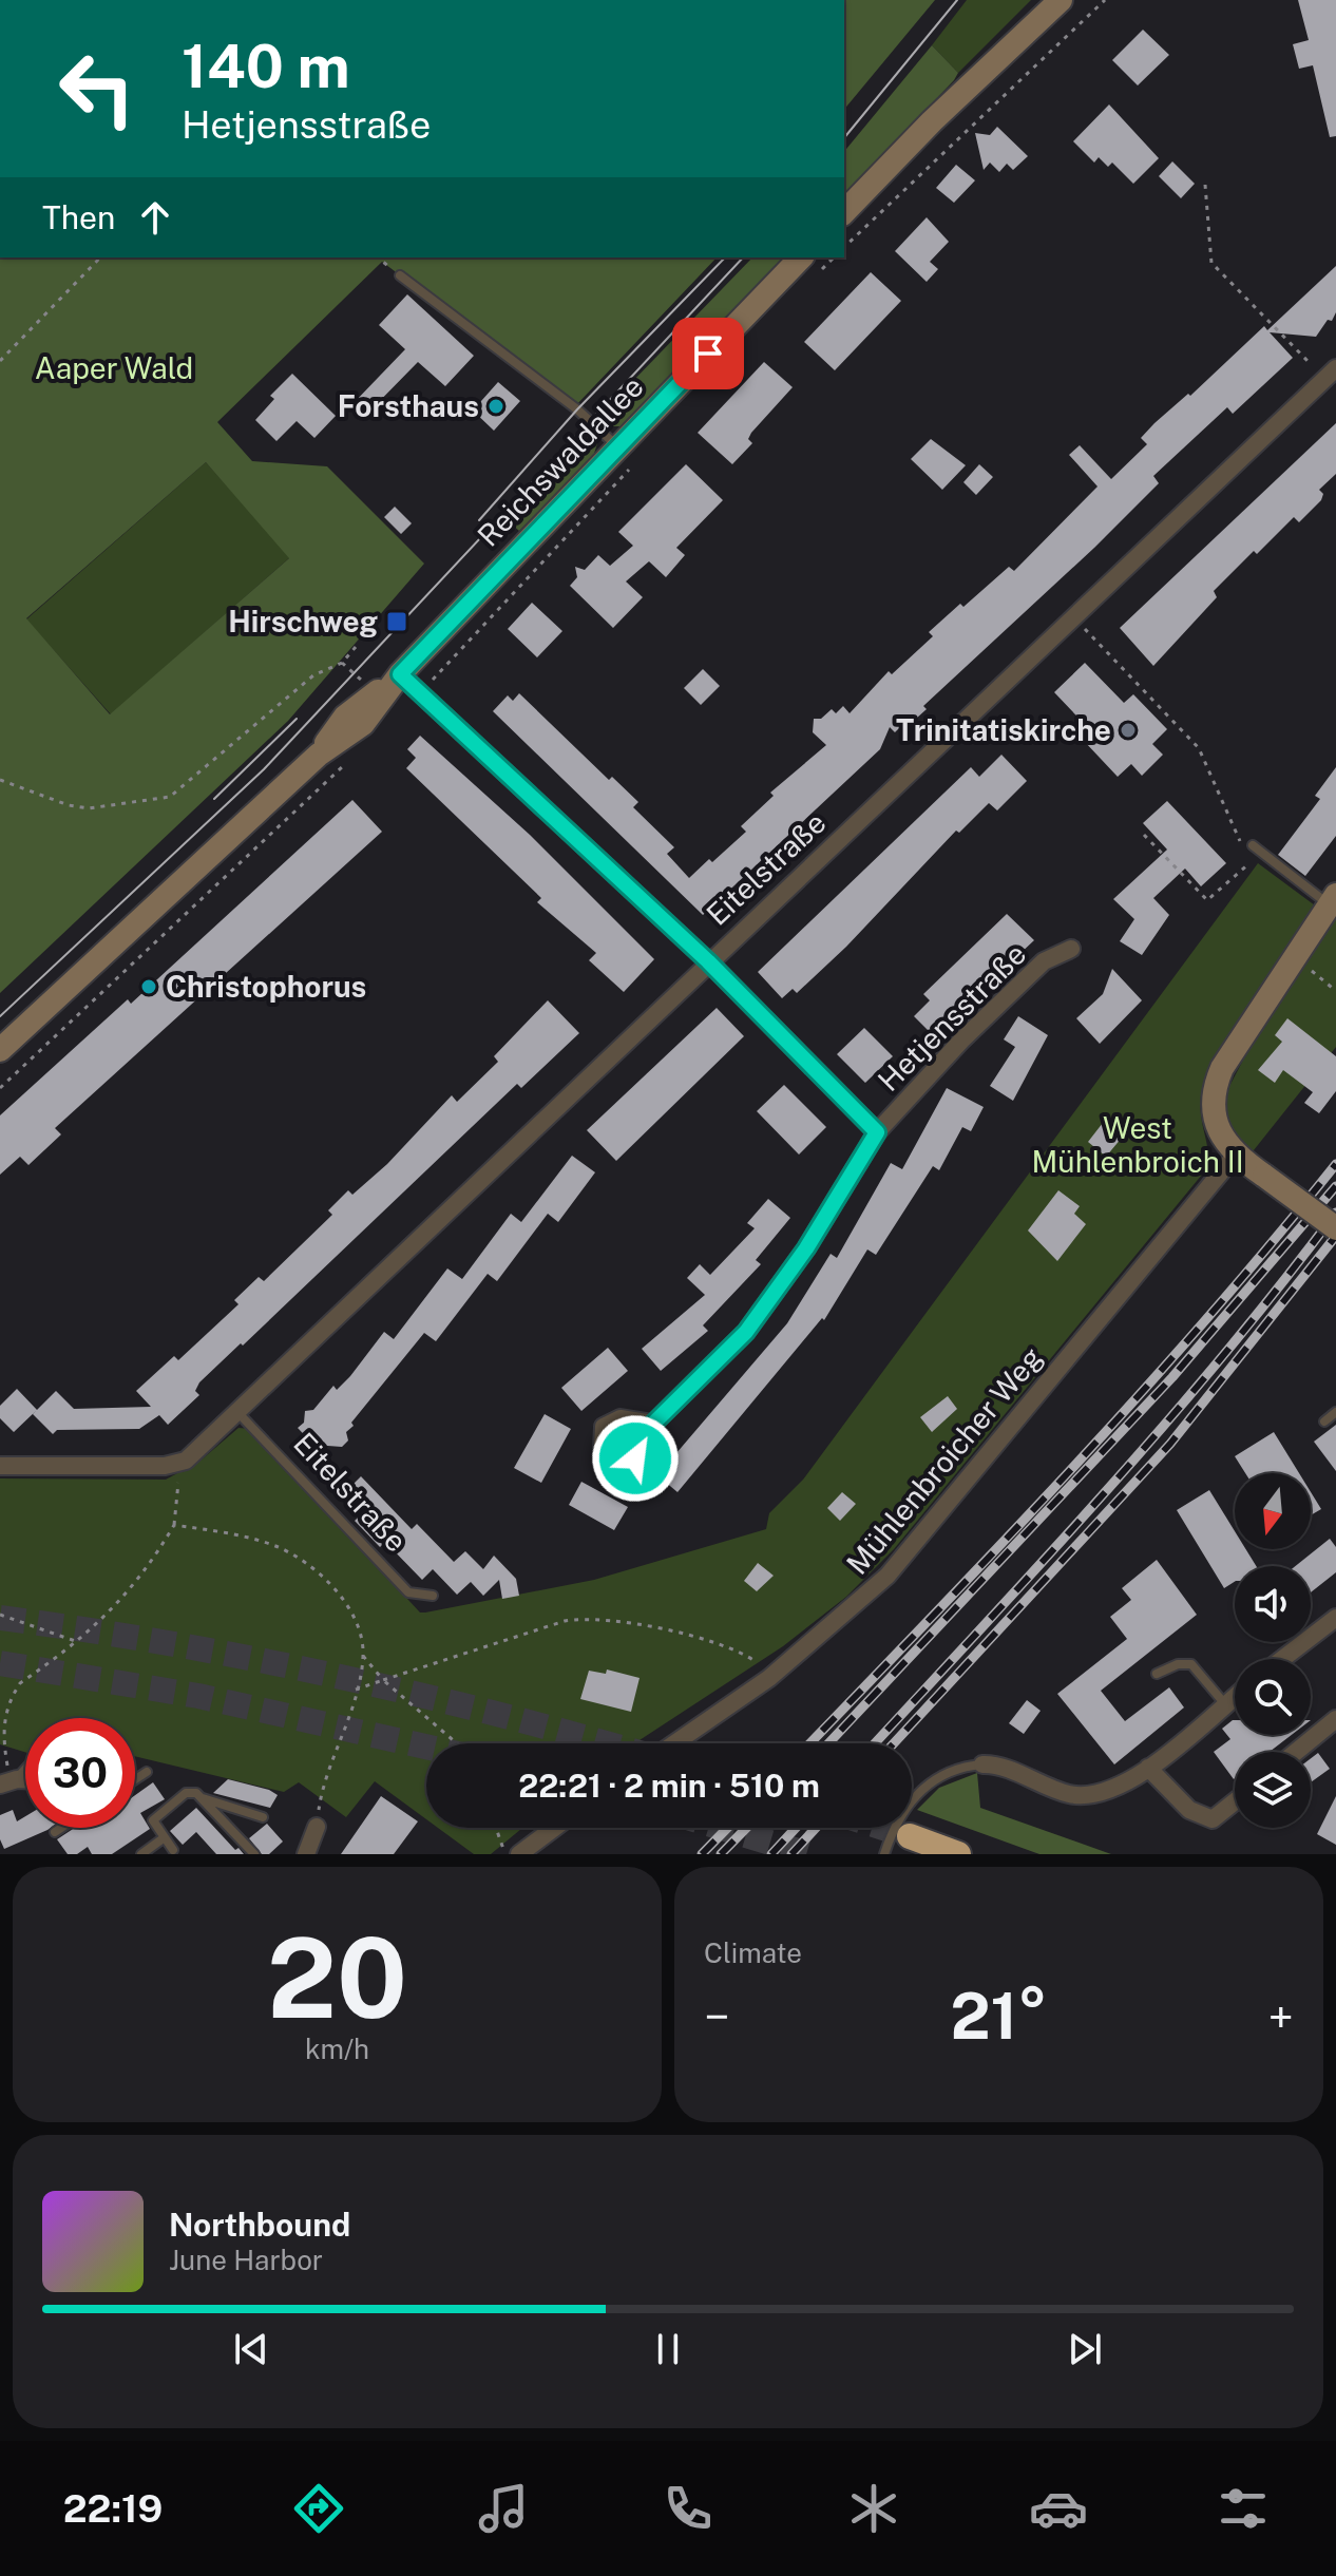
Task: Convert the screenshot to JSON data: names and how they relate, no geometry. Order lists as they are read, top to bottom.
{
  "streets": {
    "main road": ["Reichswaldallee"],
    "street": ["Eitelstraße", "Hetjensstraße", "Mühlenbroicher Weg"]
  },
  "crossings": [
    ["Eitelstraße", "Hetjensstraße"]
  ],
  "parks": ["Aaper Wald", "West Mühlenbroich II"],
  "places": {
    "other": ["Forsthaus", "Trinitatiskirche", "Christophorus"],
    "transit": ["Hirschweg"]
  },
  "north": "bottom",
  "page": {
    "turn": ["140 m", "Hetjensstraße"],
    "then": "Then",
    "limit": "30",
    "trip": "22:21 · 2 min · 510 m",
    "tile": [
      ["20", "km/h"],
      "Climate"
    ],
    "heat": ["−", "21°", "+"],
    "song": ["Northbound", "June Harbor"],
    "tabs": "22:19"
  }
}
